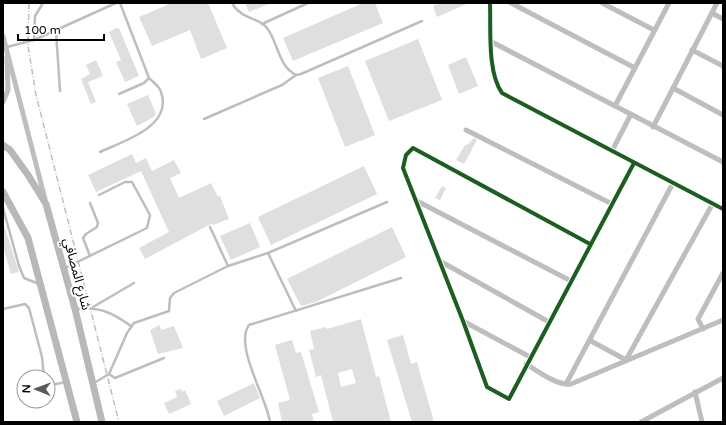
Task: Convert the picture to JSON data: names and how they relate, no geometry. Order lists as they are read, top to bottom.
{
  "streets": {
    "main road": ["شارع المصافي"]
  },
  "scale_bar": "100 m",
  "north": "left"
}
